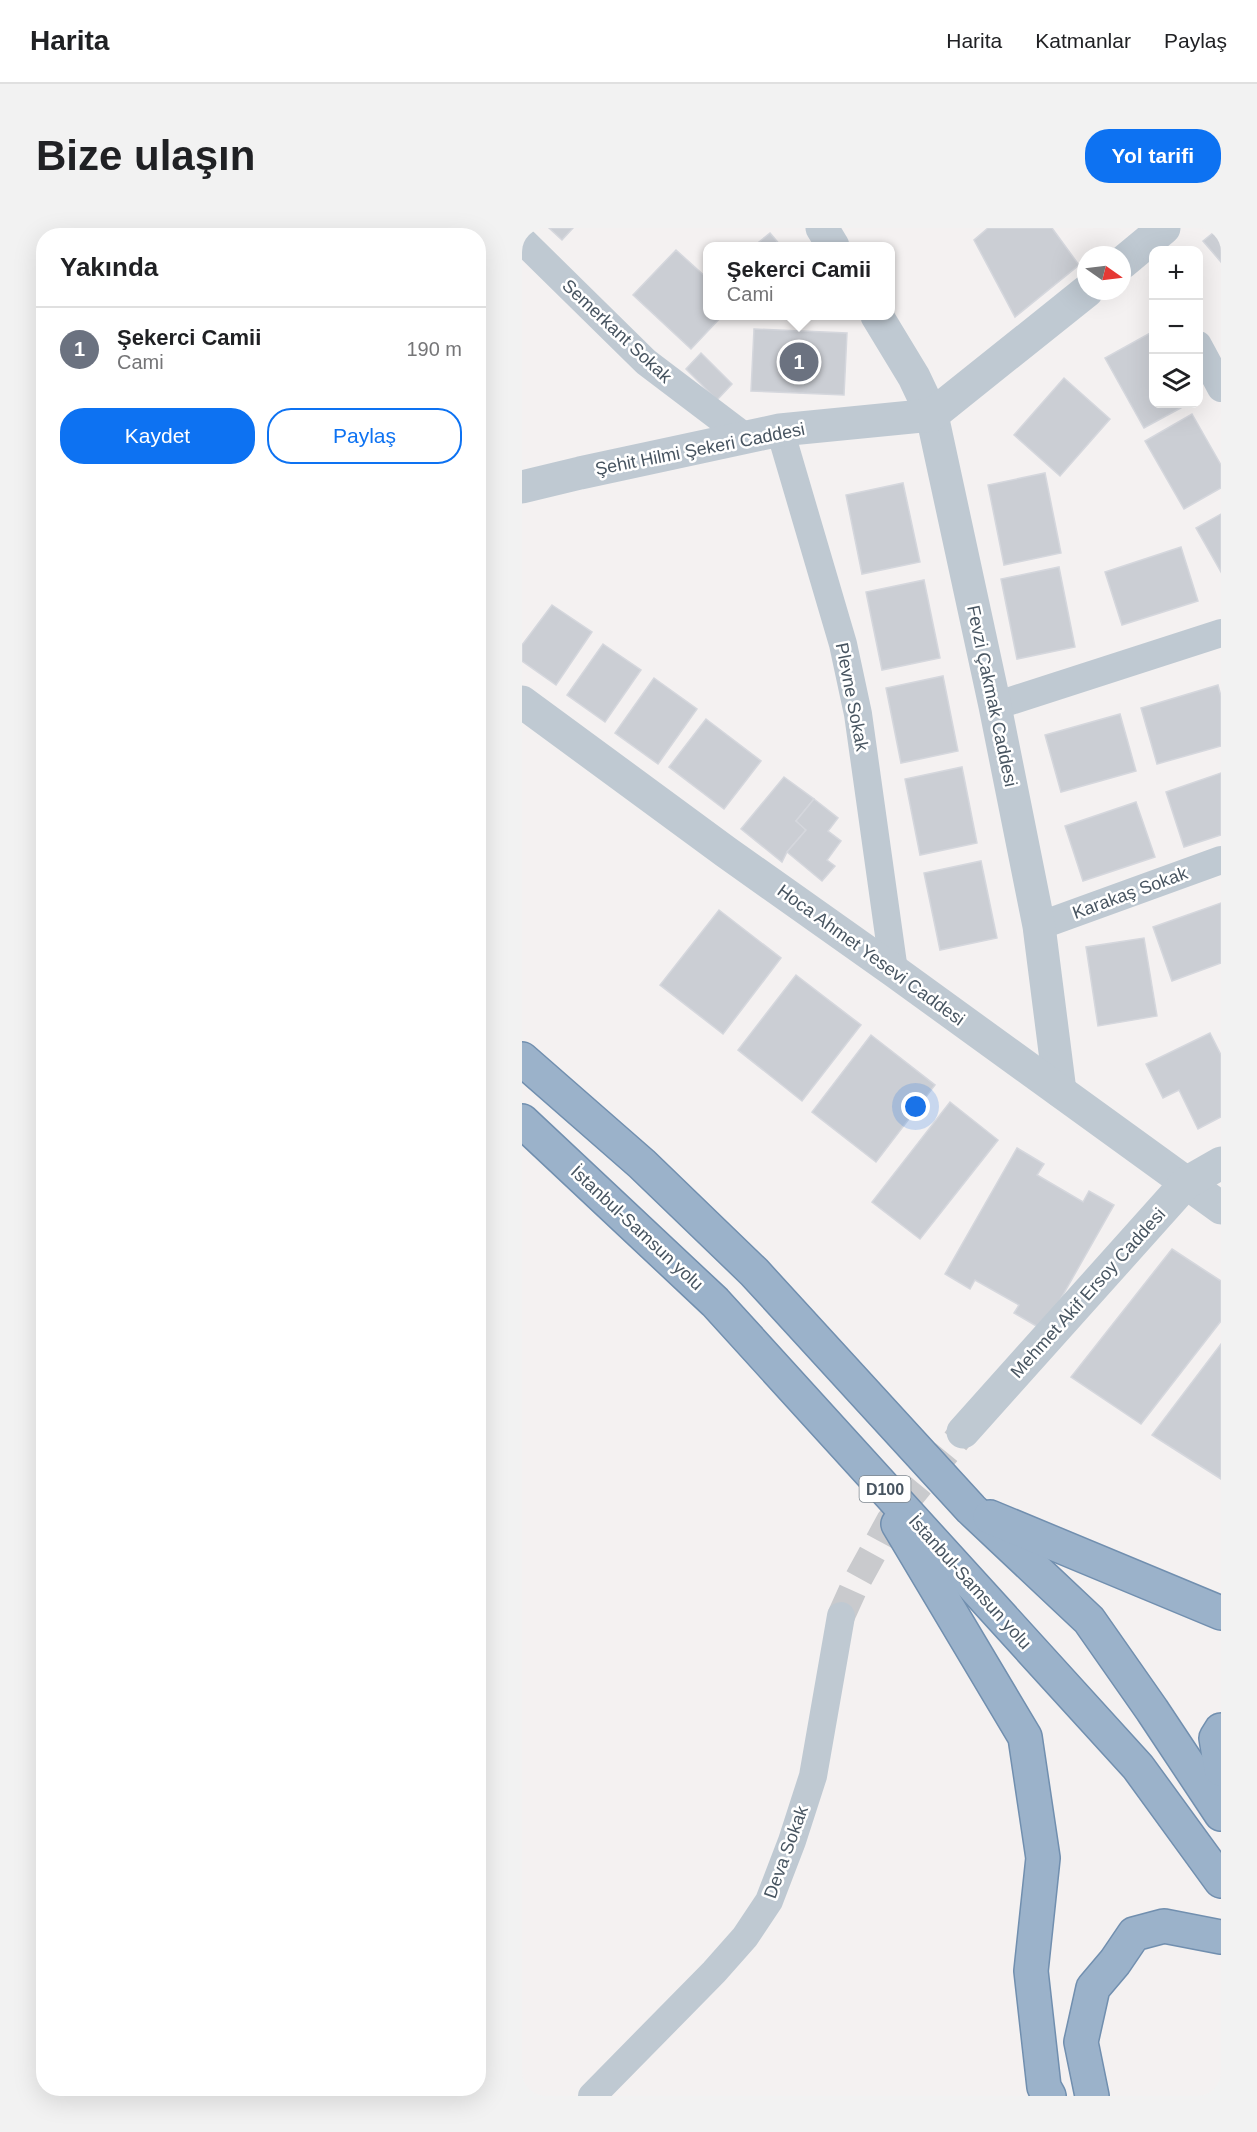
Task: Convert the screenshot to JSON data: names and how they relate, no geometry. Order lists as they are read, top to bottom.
{
  "streets": {
    "highway": ["İstanbul-Samsun yolu", "D100"],
    "street": [
      "Semerkant Sokak",
      "Şehit Hilmi Şekeri Caddesi",
      "Fevzi Çakmak Caddesi",
      "Plevne Sokak",
      "Karakaş Sokak",
      "Hoca Ahmet Yesevi Caddesi",
      "Mehmet Akif Ersoy Caddesi",
      "Deva Sokak"
    ]
  },
  "crossings": [
    ["Semerkant Sokak", "Şehit Hilmi Şekeri Caddesi"],
    ["Şehit Hilmi Şekeri Caddesi", "Fevzi Çakmak Caddesi"],
    ["Şehit Hilmi Şekeri Caddesi", "Plevne Sokak"],
    ["Fevzi Çakmak Caddesi", "Karakaş Sokak"],
    ["Fevzi Çakmak Caddesi", "Hoca Ahmet Yesevi Caddesi"],
    ["Plevne Sokak", "Hoca Ahmet Yesevi Caddesi"],
    ["Hoca Ahmet Yesevi Caddesi", "Mehmet Akif Ersoy Caddesi"]
  ],
  "north": "right",
  "page": {
    "header": "Harita",
    "nav": ["Harita", "Katmanlar", "Paylaş"],
    "buttons": [
      "Yol tarifi",
      ["Kaydet", "Paylaş"]
    ],
    "title": "Bize ulaşın",
    "heading": "Yakında",
    "popup": ["Şekerci Camii", "Cami"],
    "map_buttons": ["+", "−"],
    "list": [
      {
        "mark": "1",
        "name": "Şekerci Camii",
        "note": "Cami",
        "value": "190 m"
      }
    ],
    "pins": "1"
  }
}
